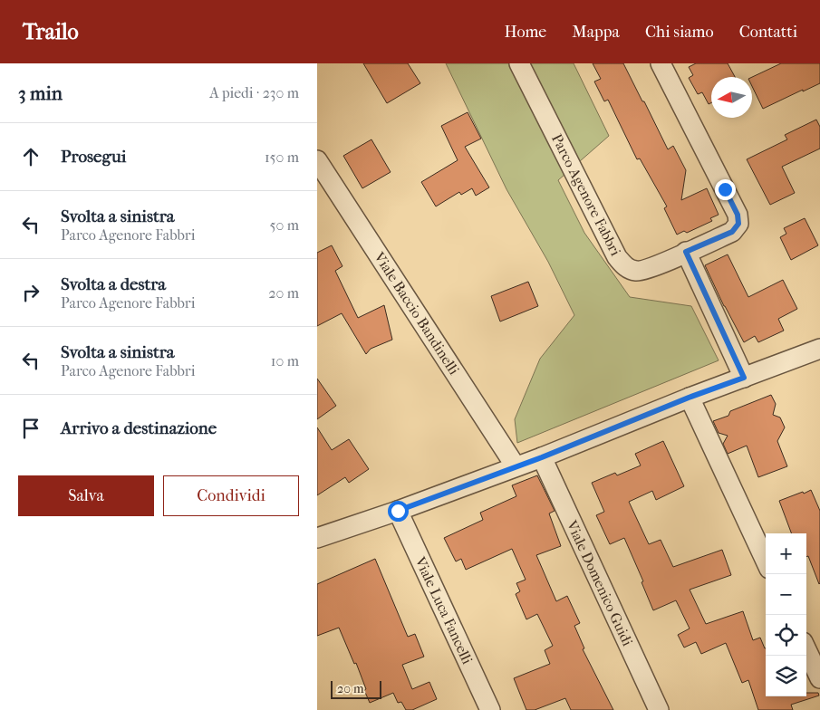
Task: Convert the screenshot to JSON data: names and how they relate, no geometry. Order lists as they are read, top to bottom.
{
  "streets": {
    "street": [
      "Parco Agenore Fabbri",
      "Viale Baccio Bandinelli",
      "Viale Domenico Guidi",
      "Viale Luca Fancelli"
    ]
  },
  "scale_bar": "20 m",
  "north": "left",
  "page": {
    "header": "Trailo",
    "nav": [
      "Home",
      "Mappa",
      "Chi siamo",
      "Contatti"
    ],
    "heading": ["3 min", "A piedi · 230 m"],
    "list": [
      ["Prosegui", "150 m"],
      ["Svolta a sinistra", "Parco Agenore Fabbri", "50 m"],
      ["Svolta a destra", "Parco Agenore Fabbri", "20 m"],
      ["Svolta a sinistra", "Parco Agenore Fabbri", "10 m"],
      "Arrivo a destinazione"
    ],
    "buttons": ["Salva", "Condividi"],
    "map_buttons": ["+", "−"],
    "scale": "20 m"
  }
}
